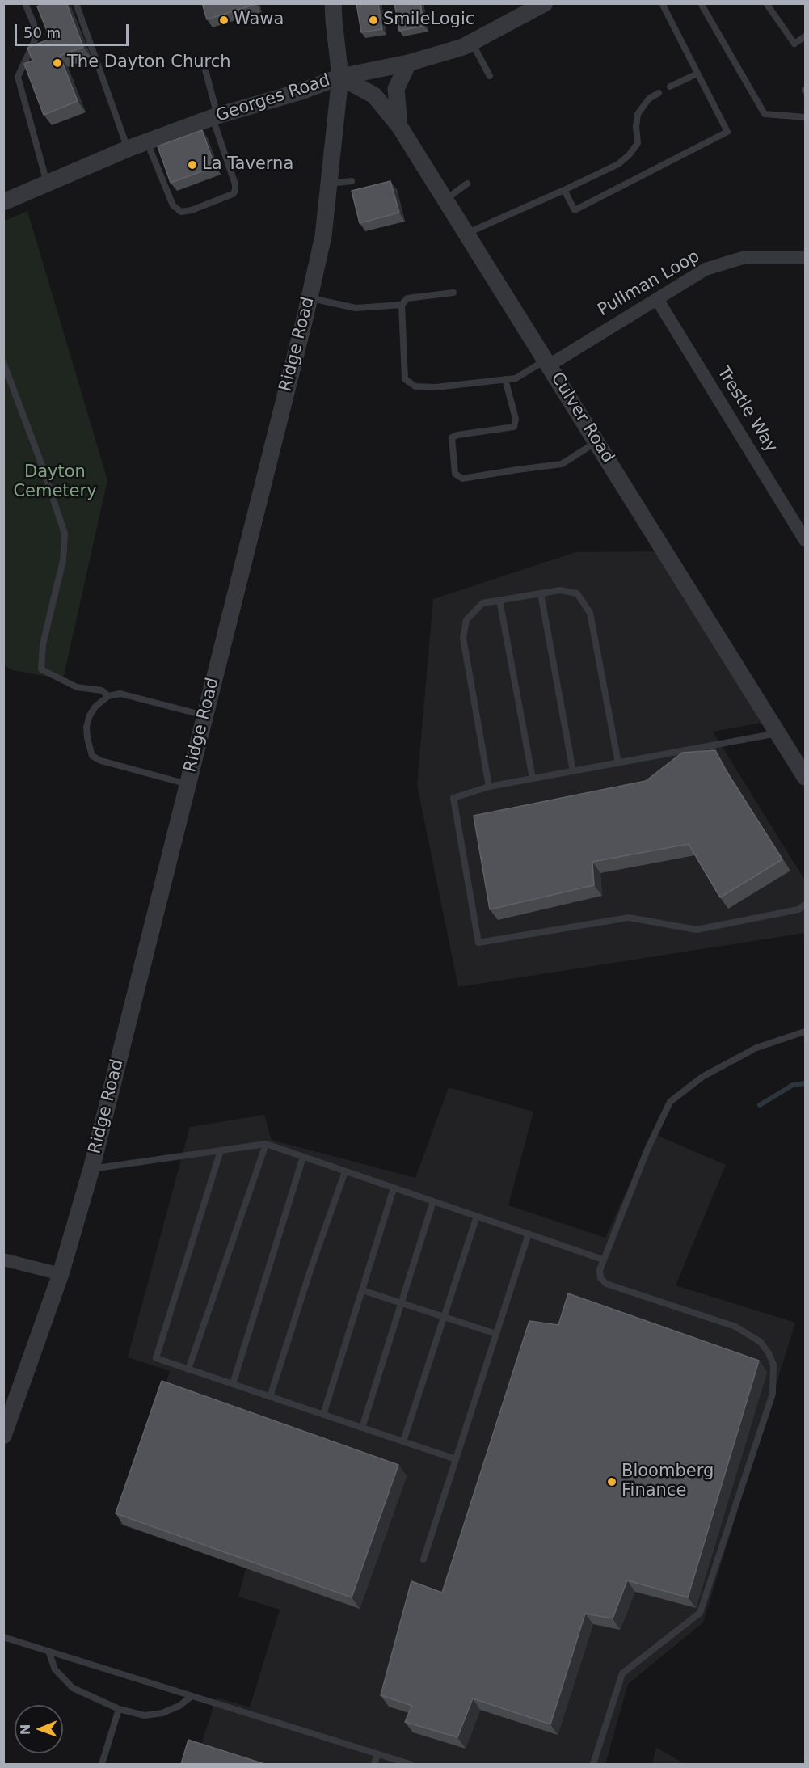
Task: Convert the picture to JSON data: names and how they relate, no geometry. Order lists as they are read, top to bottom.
{
  "streets": {
    "street": [
      "Georges Road",
      "Pullman Loop",
      "Ridge Road",
      "Trestle Way",
      "Culver Road"
    ]
  },
  "crossings": [
    ["Georges Road", "Ridge Road"],
    ["Georges Road", "Culver Road"],
    ["Pullman Loop", "Trestle Way"],
    ["Pullman Loop", "Culver Road"],
    ["Ridge Road", "Culver Road"]
  ],
  "parks": ["Dayton Cemetery"],
  "places": [
    "Wawa",
    "SmileLogic",
    "The Dayton Church",
    "La Taverna",
    "Bloomberg Finance"
  ],
  "scale_bar": "50 m",
  "north": "left"
}
